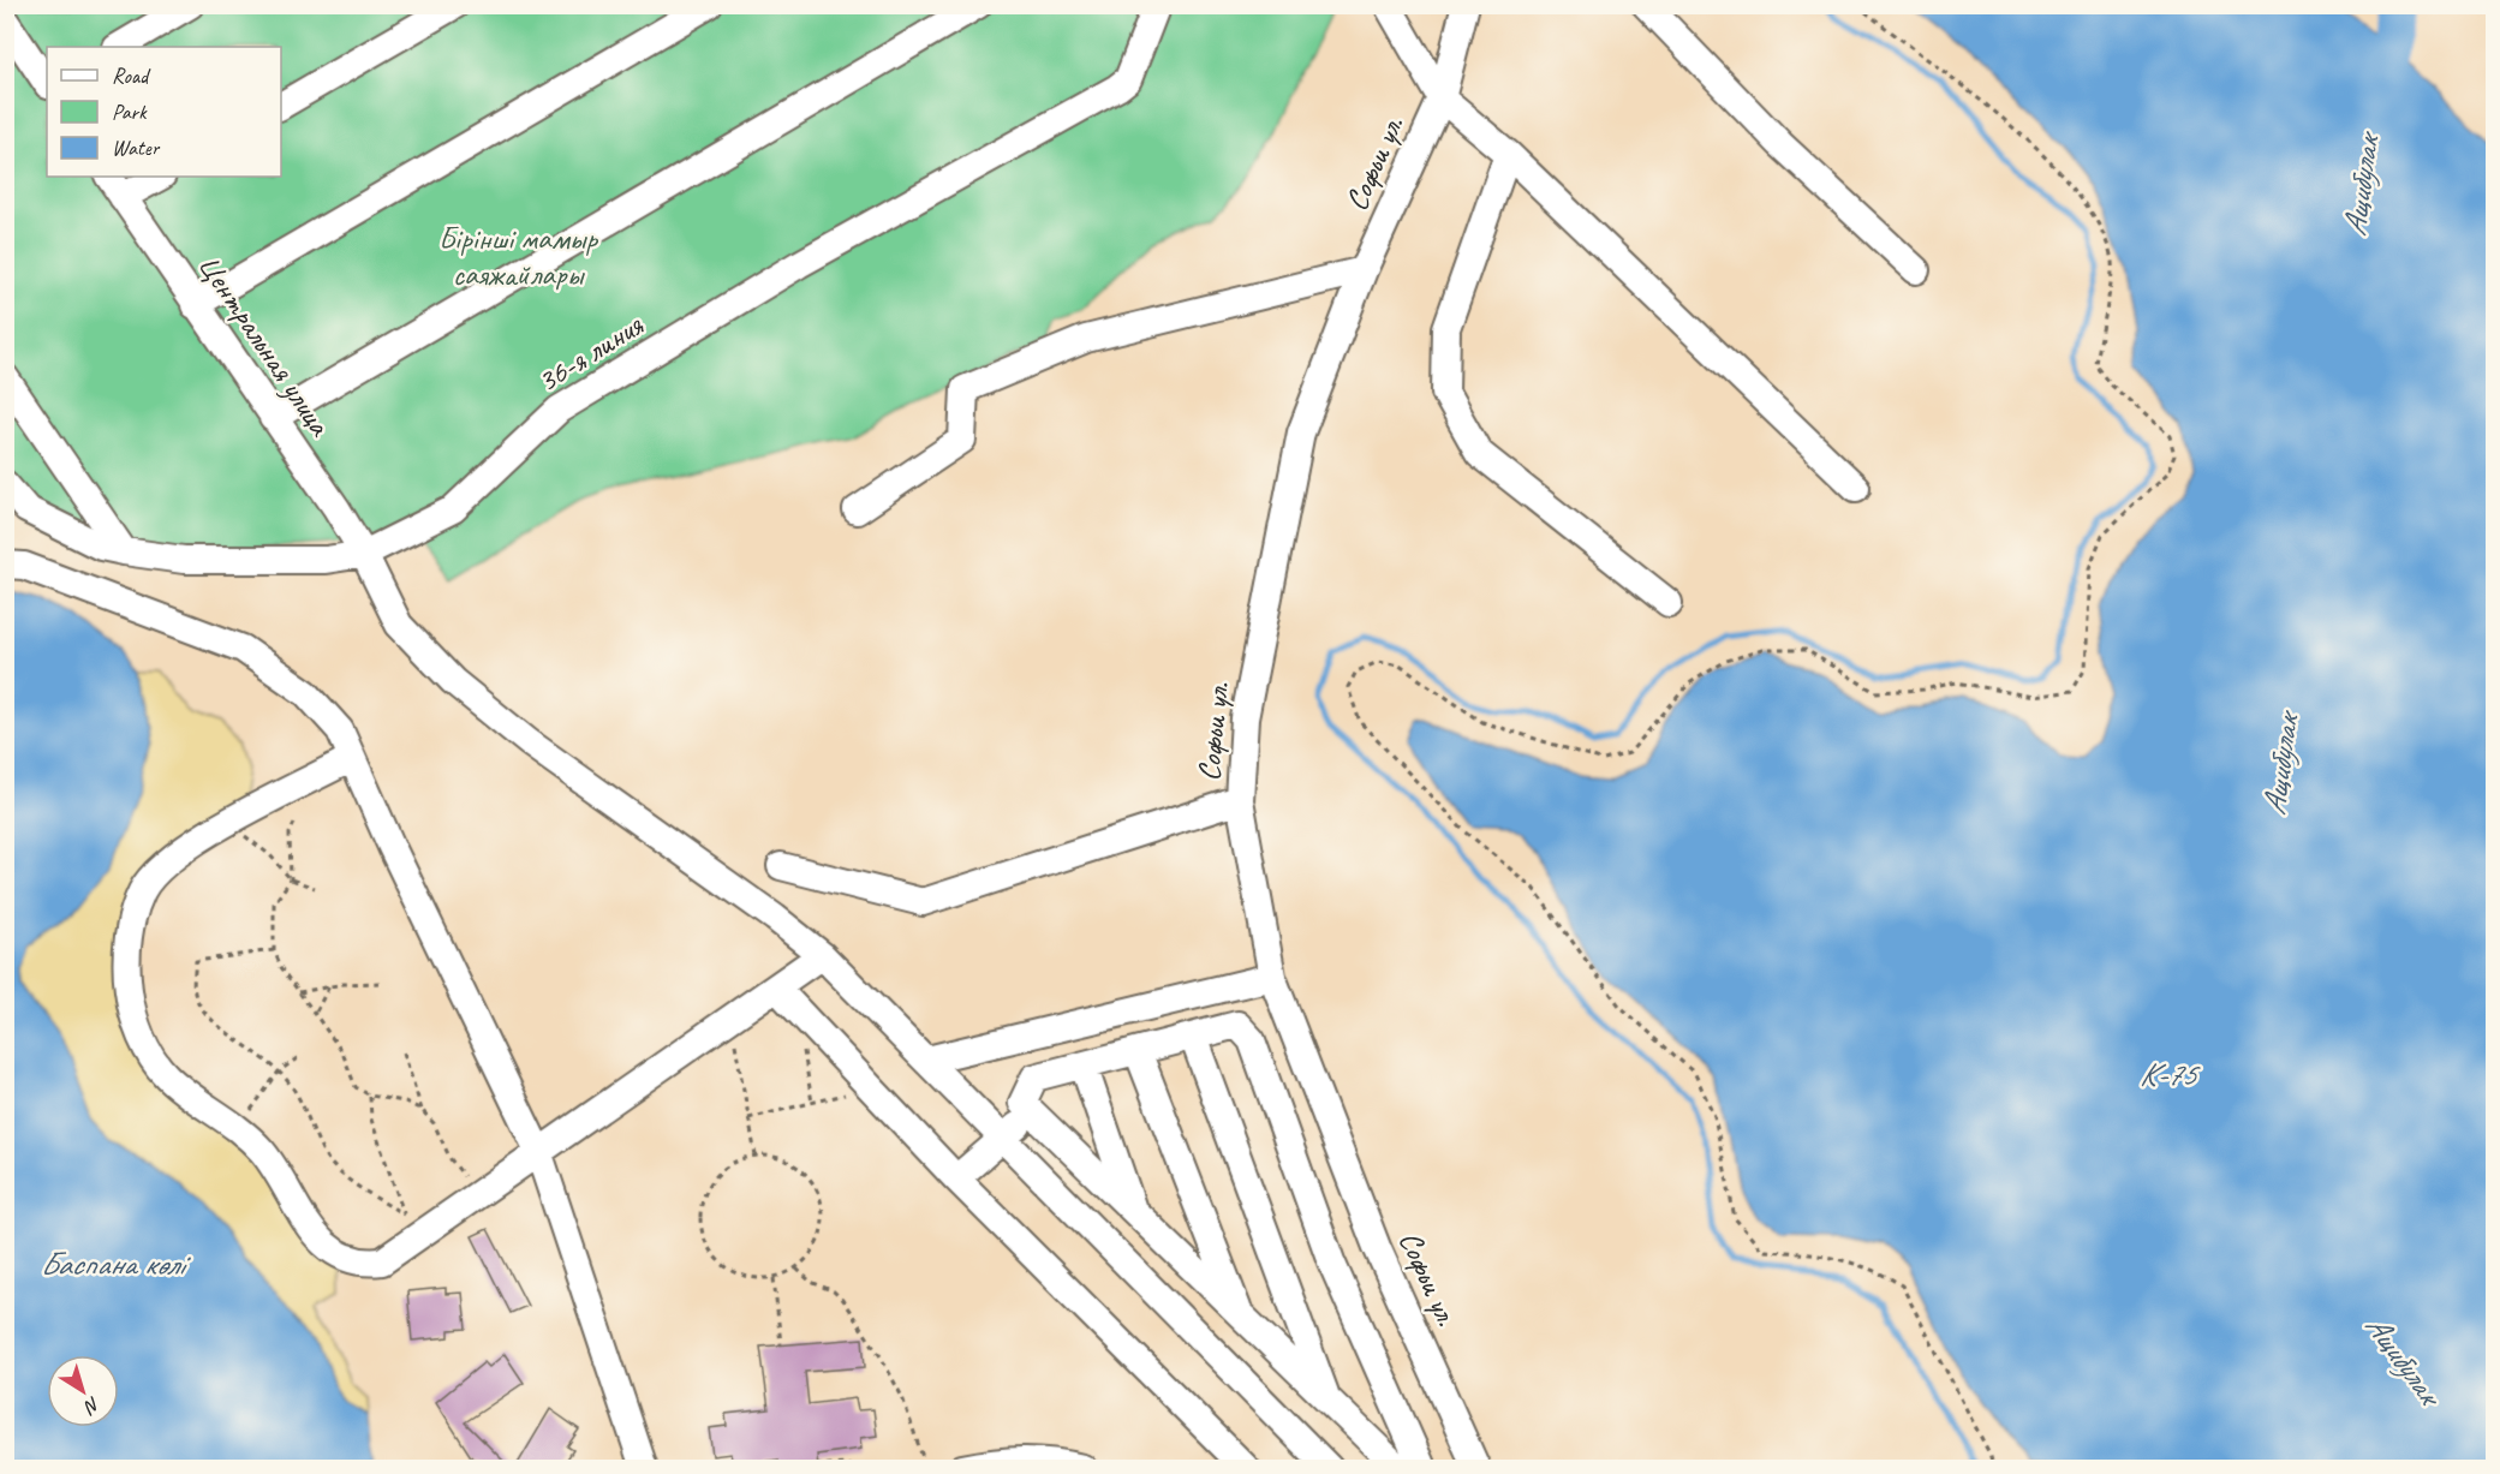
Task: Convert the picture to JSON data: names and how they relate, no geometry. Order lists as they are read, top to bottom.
{
  "streets": {
    "street": ["Софьи ул.", "Центральная улица", "36-я линия"]
  },
  "crossings": [
    ["Центральная улица", "36-я линия"]
  ],
  "water": ["Ащибулак", "К-75", "Баспана көлі"],
  "parks": ["Бірінші мамыр саяжайлары"],
  "legend": ["Road", "Park", "Water"],
  "north": "bottom right"
}
